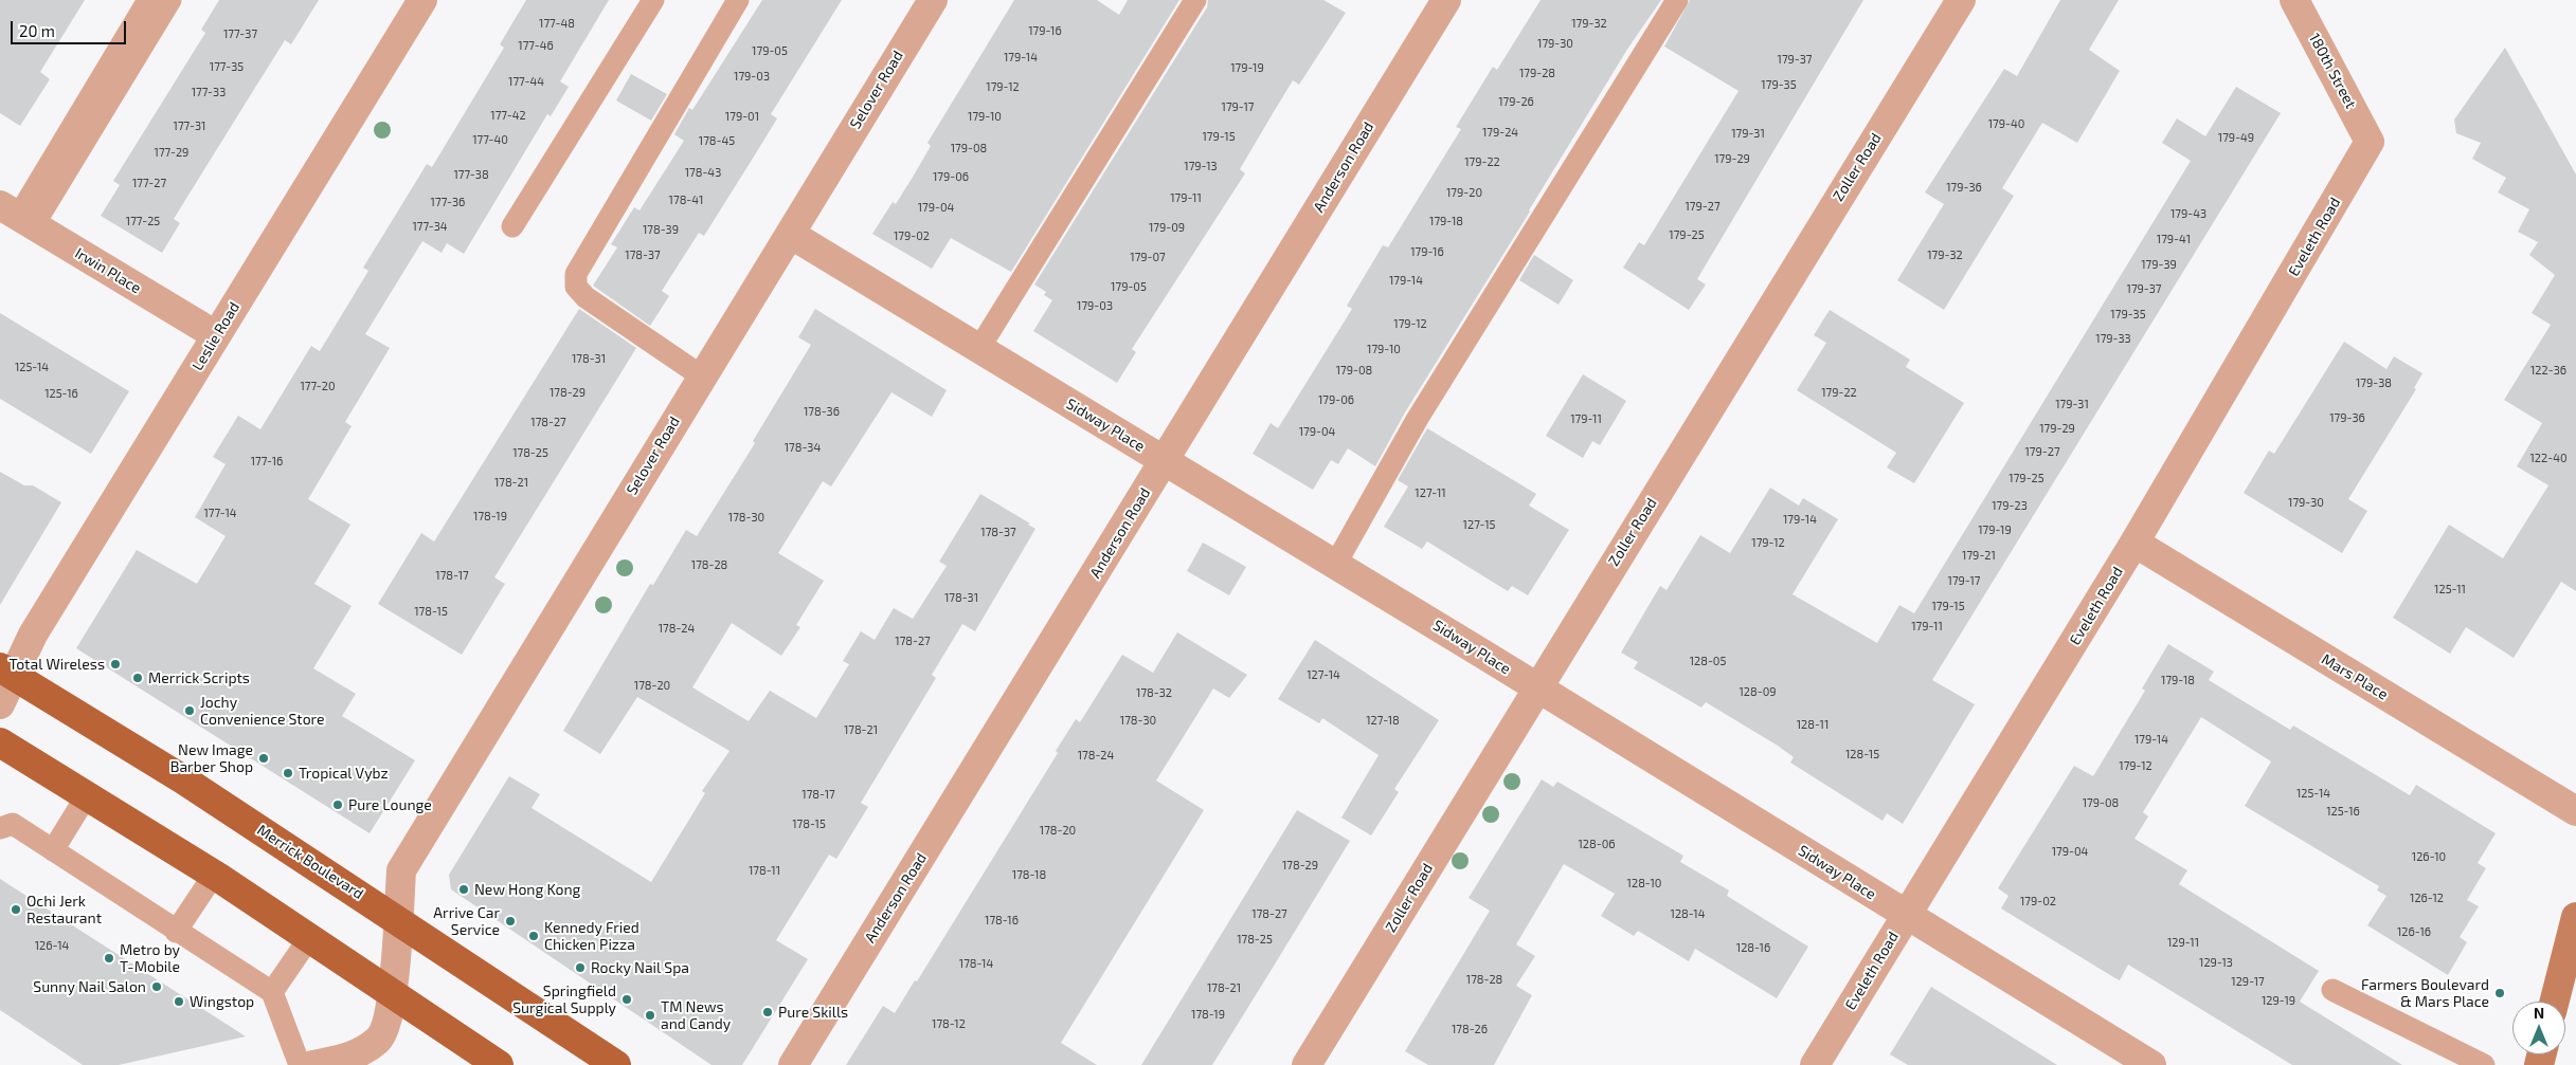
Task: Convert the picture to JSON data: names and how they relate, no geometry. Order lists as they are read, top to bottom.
{
  "streets": {
    "main road": ["Merrick Boulevard"],
    "street": [
      "180th Street",
      "Selover Road",
      "Anderson Road",
      "Zoller Road",
      "Eveleth Road",
      "Irwin Place",
      "Leslie Road",
      "Sidway Place",
      "Mars Place"
    ]
  },
  "crossings": [
    ["180th Street", "Eveleth Road"],
    ["Selover Road", "Sidway Place"],
    ["Selover Road", "Merrick Boulevard"],
    ["Anderson Road", "Sidway Place"],
    ["Zoller Road", "Sidway Place"],
    ["Eveleth Road", "Sidway Place"],
    ["Eveleth Road", "Mars Place"],
    ["Irwin Place", "Leslie Road"],
    ["Leslie Road", "Merrick Boulevard"]
  ],
  "places": [
    "Total Wireless",
    "Merrick Scripts",
    "Jochy Convenience Store",
    "New Image Barber Shop",
    "Tropical Vybz",
    "Pure Lounge",
    "New Hong Kong",
    "Ochi Jerk Restaurant",
    "Arrive Car Service",
    "Kennedy Fried Chicken Pizza",
    "Metro by T-Mobile",
    "Rocky Nail Spa",
    "Sunny Nail Salon",
    "Farmers Boulevard & Mars Place",
    "Springfield Surgical Supply",
    "Wingstop",
    "Pure Skills",
    "TM News and Candy"
  ],
  "house_numbers": [
    "177-48",
    "179-32",
    "179-16",
    "177-37",
    "179-30",
    "177-46",
    "179-05",
    "179-14",
    "179-37",
    "177-35",
    "179-19",
    "179-28",
    "179-03",
    "177-44",
    "179-35",
    "179-12",
    "177-33",
    "179-26",
    "179-17",
    "177-42",
    "179-01",
    "179-10",
    "179-40",
    "177-31",
    "179-24",
    "179-31",
    "179-15",
    "179-49",
    "177-40",
    "178-45",
    "179-08",
    "177-29",
    "179-29",
    "179-22",
    "179-13",
    "178-43",
    "177-38",
    "179-06",
    "177-27",
    "179-36",
    "179-20",
    "179-11",
    "178-41",
    "177-36",
    "179-27",
    "179-04",
    "179-43",
    "177-25",
    "179-18",
    "177-34",
    "179-09",
    "178-39",
    "179-25",
    "179-02",
    "179-41",
    "179-16",
    "178-37",
    "179-32",
    "179-07",
    "179-39",
    "179-14",
    "179-05",
    "179-37",
    "179-03",
    "179-35",
    "179-12",
    "179-33",
    "179-10",
    "178-31",
    "125-14",
    "179-08",
    "122-36",
    "179-38",
    "177-20",
    "178-29",
    "179-22",
    "125-16",
    "179-06",
    "179-31",
    "178-36",
    "179-36",
    "179-11",
    "178-27",
    "179-29",
    "179-04",
    "178-34",
    "179-27",
    "178-25",
    "122-40",
    "177-16",
    "179-25",
    "178-21",
    "127-11",
    "179-30",
    "179-23",
    "177-14",
    "178-19",
    "178-30",
    "179-14",
    "127-15",
    "179-19",
    "178-37",
    "179-12",
    "179-21",
    "178-28",
    "178-17",
    "179-17",
    "125-11",
    "178-31",
    "179-15",
    "178-15",
    "179-11",
    "178-24",
    "178-27",
    "128-05",
    "127-14",
    "179-18",
    "178-20",
    "128-09",
    "178-32",
    "178-30",
    "127-18",
    "128-11",
    "178-21",
    "179-14",
    "128-15",
    "178-24",
    "179-12",
    "125-14",
    "178-17",
    "179-08",
    "125-16",
    "178-15",
    "178-20",
    "128-06",
    "179-04",
    "126-10",
    "178-29",
    "178-11",
    "178-18",
    "128-10",
    "126-12",
    "179-02",
    "178-27",
    "128-14",
    "178-16",
    "126-16",
    "178-25",
    "129-11",
    "126-14",
    "128-16",
    "129-13",
    "178-14",
    "178-28",
    "129-17",
    "178-21",
    "129-19",
    "178-19",
    "178-12",
    "178-26"
  ],
  "scale_bar": "20 m",
  "north": "top"
}
